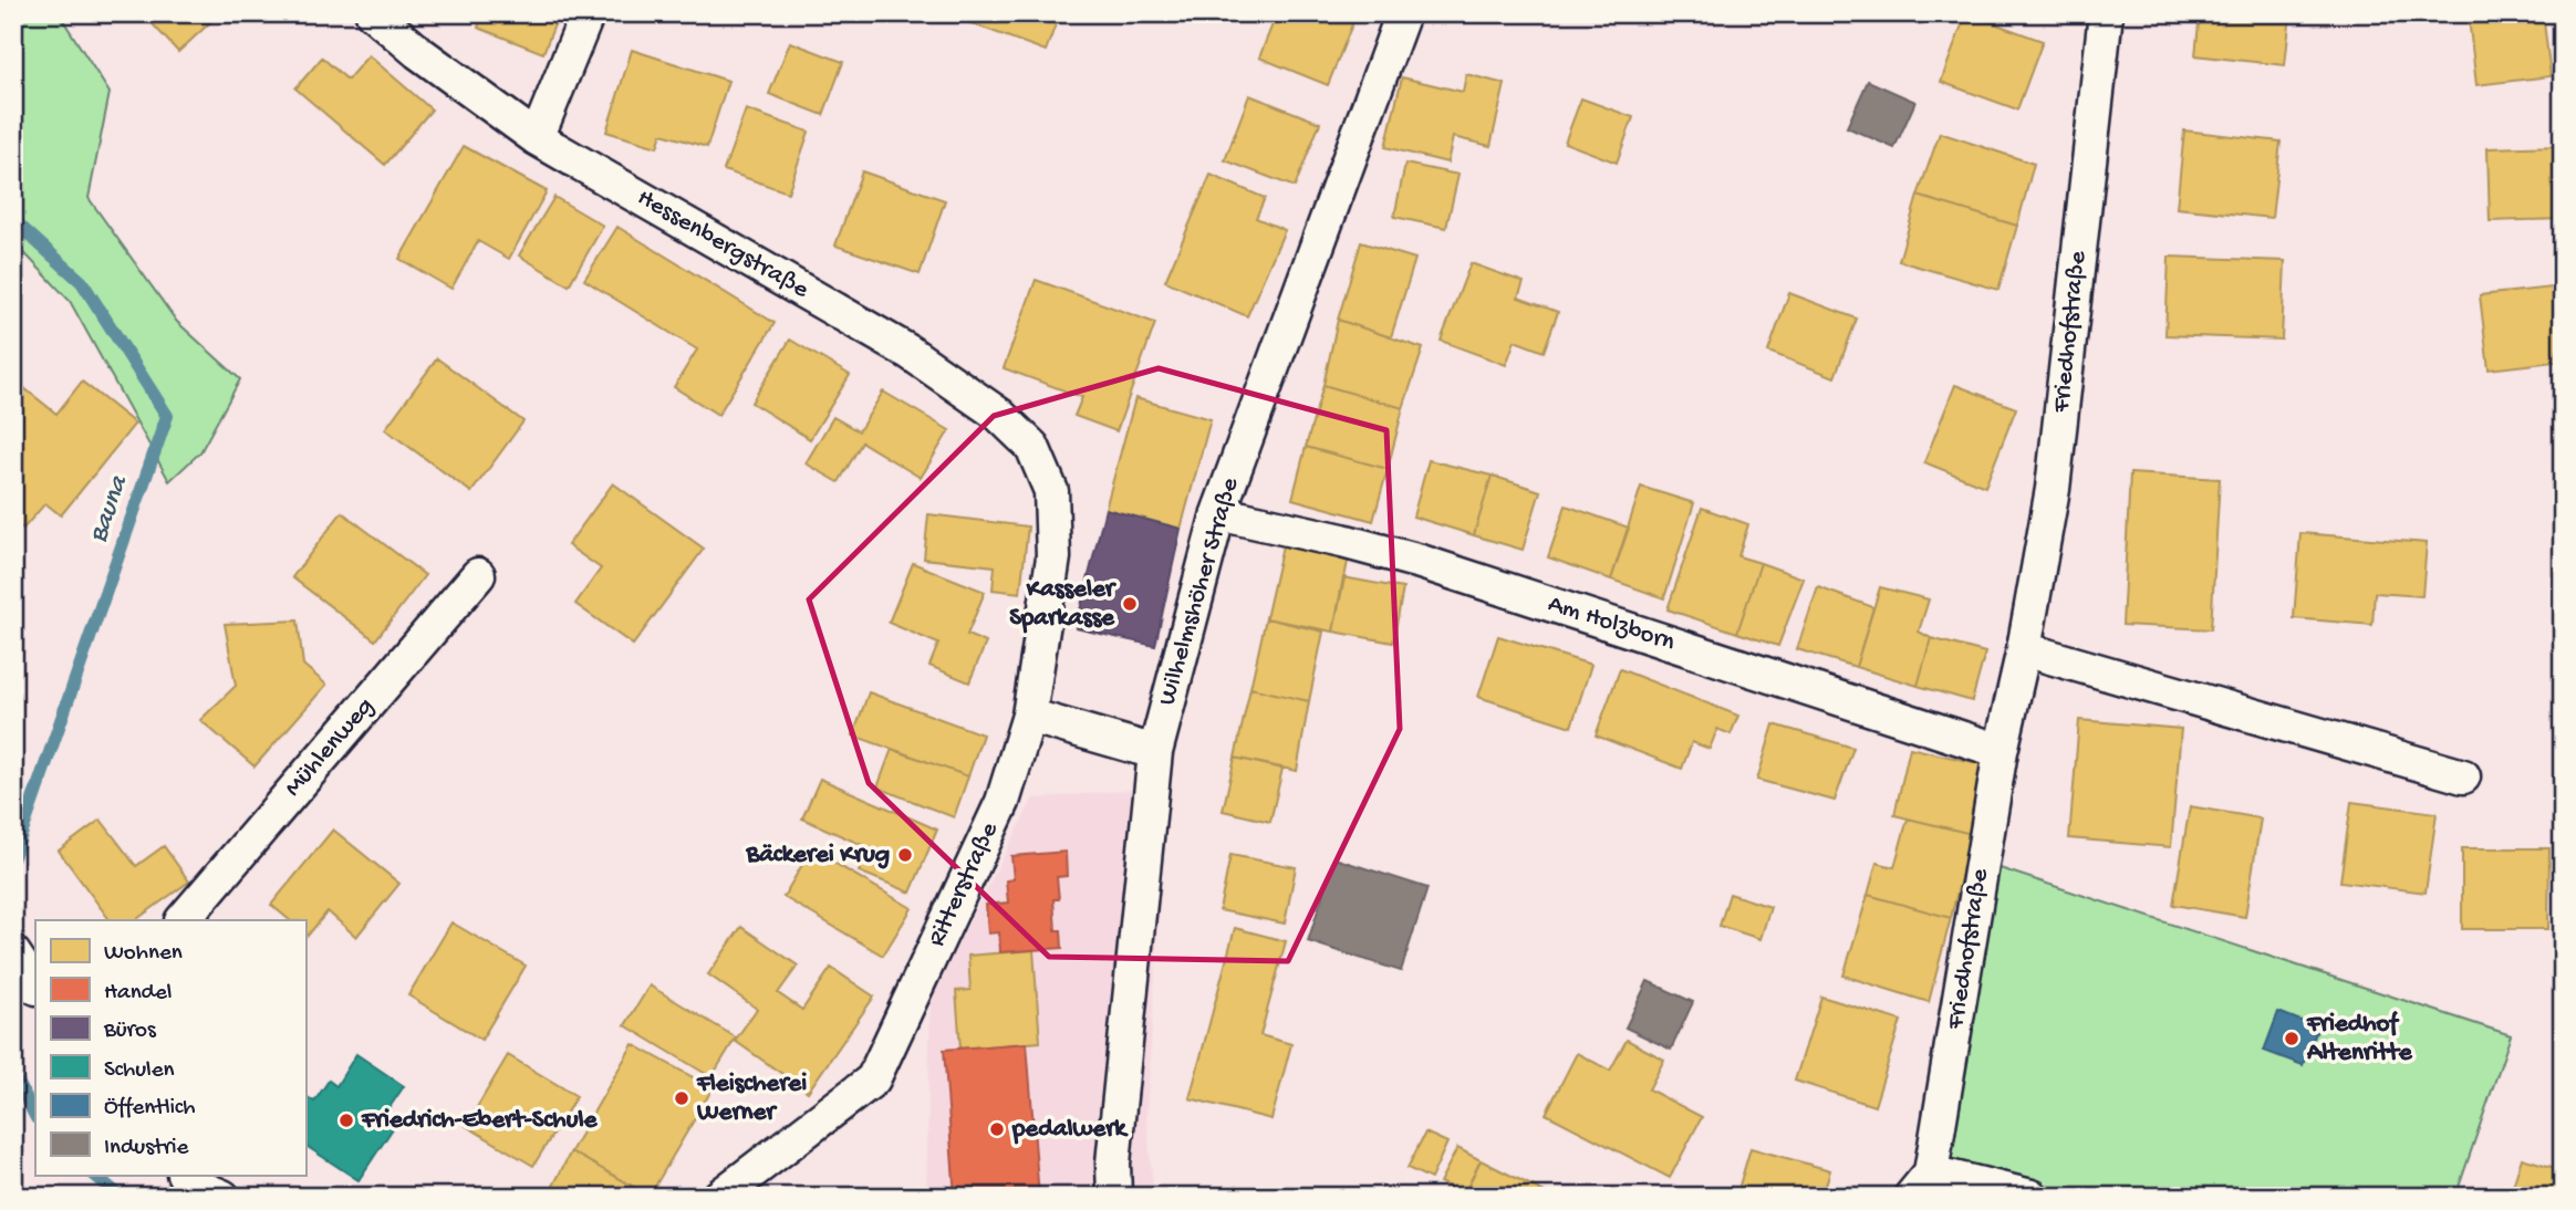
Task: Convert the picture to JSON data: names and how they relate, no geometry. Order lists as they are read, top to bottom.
{
  "streets": {
    "street": [
      "Hessenbergstraße",
      "Friedhofstraße",
      "Wilhelmshöher Straße",
      "Am Holzborn",
      "Mühlenweg",
      "Ritterstraße"
    ]
  },
  "crossings": [
    ["Hessenbergstraße", "Ritterstraße"],
    ["Friedhofstraße", "Am Holzborn"],
    ["Wilhelmshöher Straße", "Am Holzborn"]
  ],
  "water": ["Bauna"],
  "places": [
    "Kasseler Sparkasse",
    "Bäckerei Krug",
    "Friedhof Altenritte",
    "Fleischerei Werner",
    "Friedrich-Ebert-Schule",
    "pedalwerk"
  ],
  "legend": [
    "Wohnen",
    "Handel",
    "Büros",
    "Schulen",
    "Öffentlich",
    "Industrie"
  ]
}
